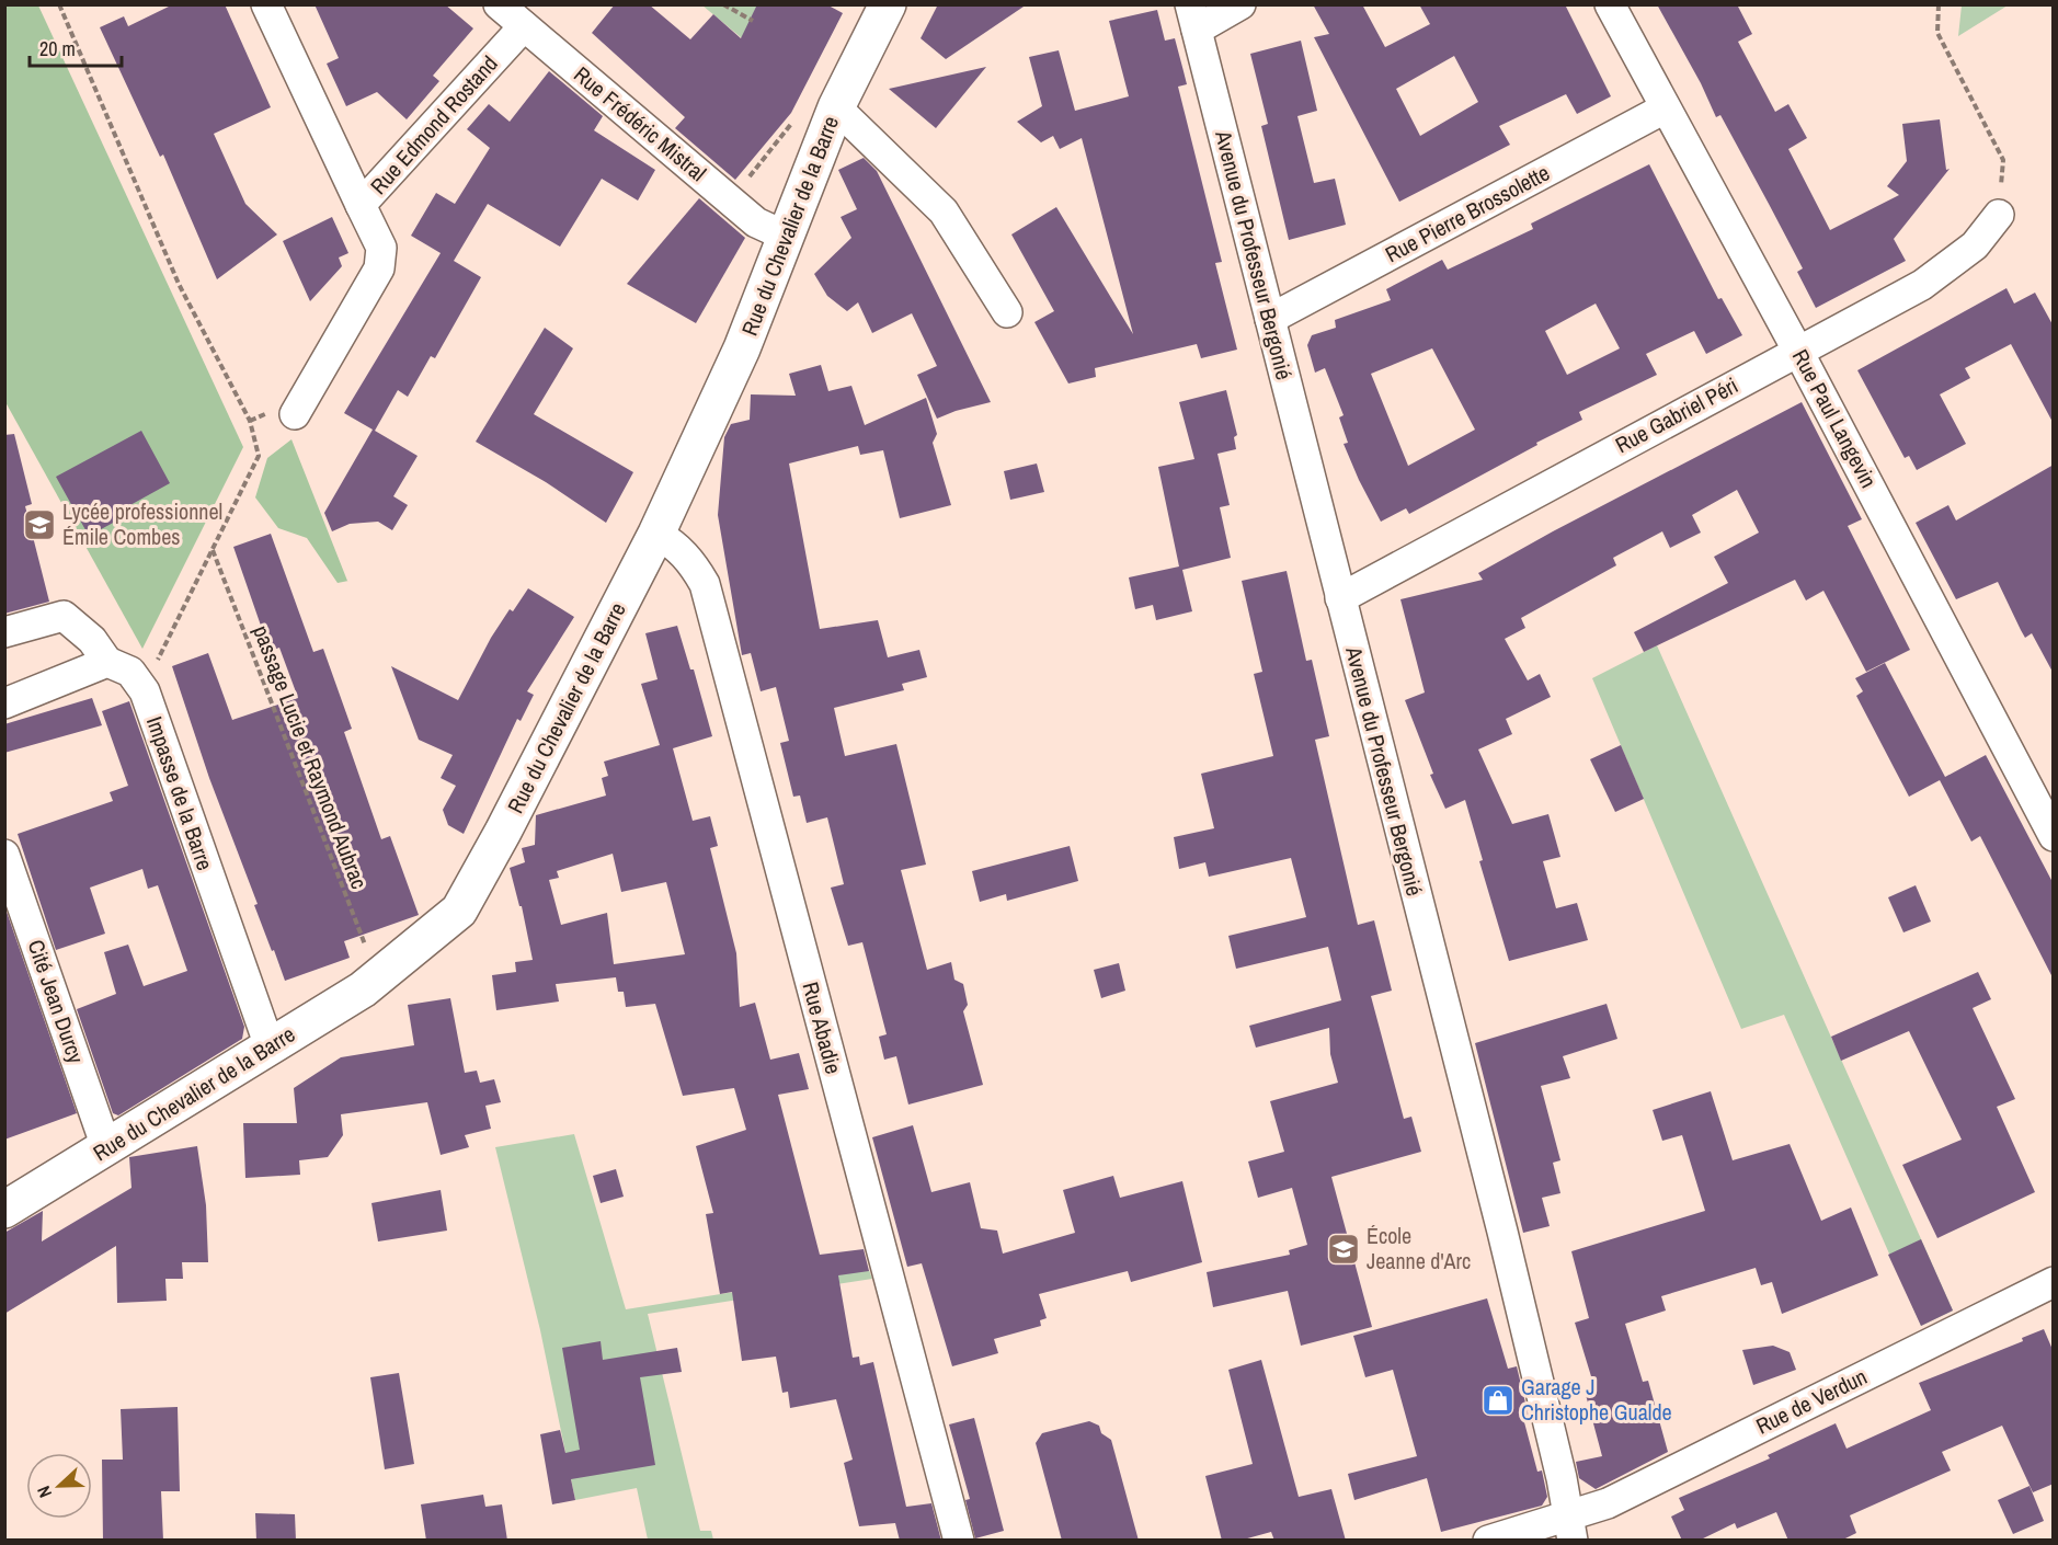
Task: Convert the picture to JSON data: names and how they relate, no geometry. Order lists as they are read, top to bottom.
{
  "streets": {
    "street": [
      "Rue Frédéric Mistral",
      "Rue Edmond Rostand",
      "Rue Pierre Brossolette",
      "Rue du Chevalier de la Barre",
      "Avenue du Professeur Bergonié",
      "Rue Gabriel Péri",
      "Rue Paul Langevin",
      "Impasse de la Barre",
      "Cité Jean Durcy",
      "Rue Abadie",
      "Rue de Verdun"
    ],
    "path": ["passage Lucie et Raymond Aubrac"]
  },
  "crossings": [
    ["Rue Frédéric Mistral", "Rue Edmond Rostand"],
    ["Rue Frédéric Mistral", "Rue du Chevalier de la Barre"],
    ["Rue Pierre Brossolette", "Avenue du Professeur Bergonié"],
    ["Rue Pierre Brossolette", "Rue Paul Langevin"],
    ["Rue du Chevalier de la Barre", "passage Lucie et Raymond Aubrac"],
    ["Rue du Chevalier de la Barre", "Impasse de la Barre"],
    ["Rue du Chevalier de la Barre", "Cité Jean Durcy"],
    ["Rue du Chevalier de la Barre", "Rue Abadie"],
    ["Avenue du Professeur Bergonié", "Rue Gabriel Péri"],
    ["Avenue du Professeur Bergonié", "Rue de Verdun"],
    ["Rue Gabriel Péri", "Rue Paul Langevin"]
  ],
  "places": {
    "school or university": ["Lycée professionnel Émile Combes", "École Jeanne d'Arc"],
    "shop": ["Garage J Christophe Gualde"]
  },
  "scale_bar": "20 m",
  "north": "left"
}
